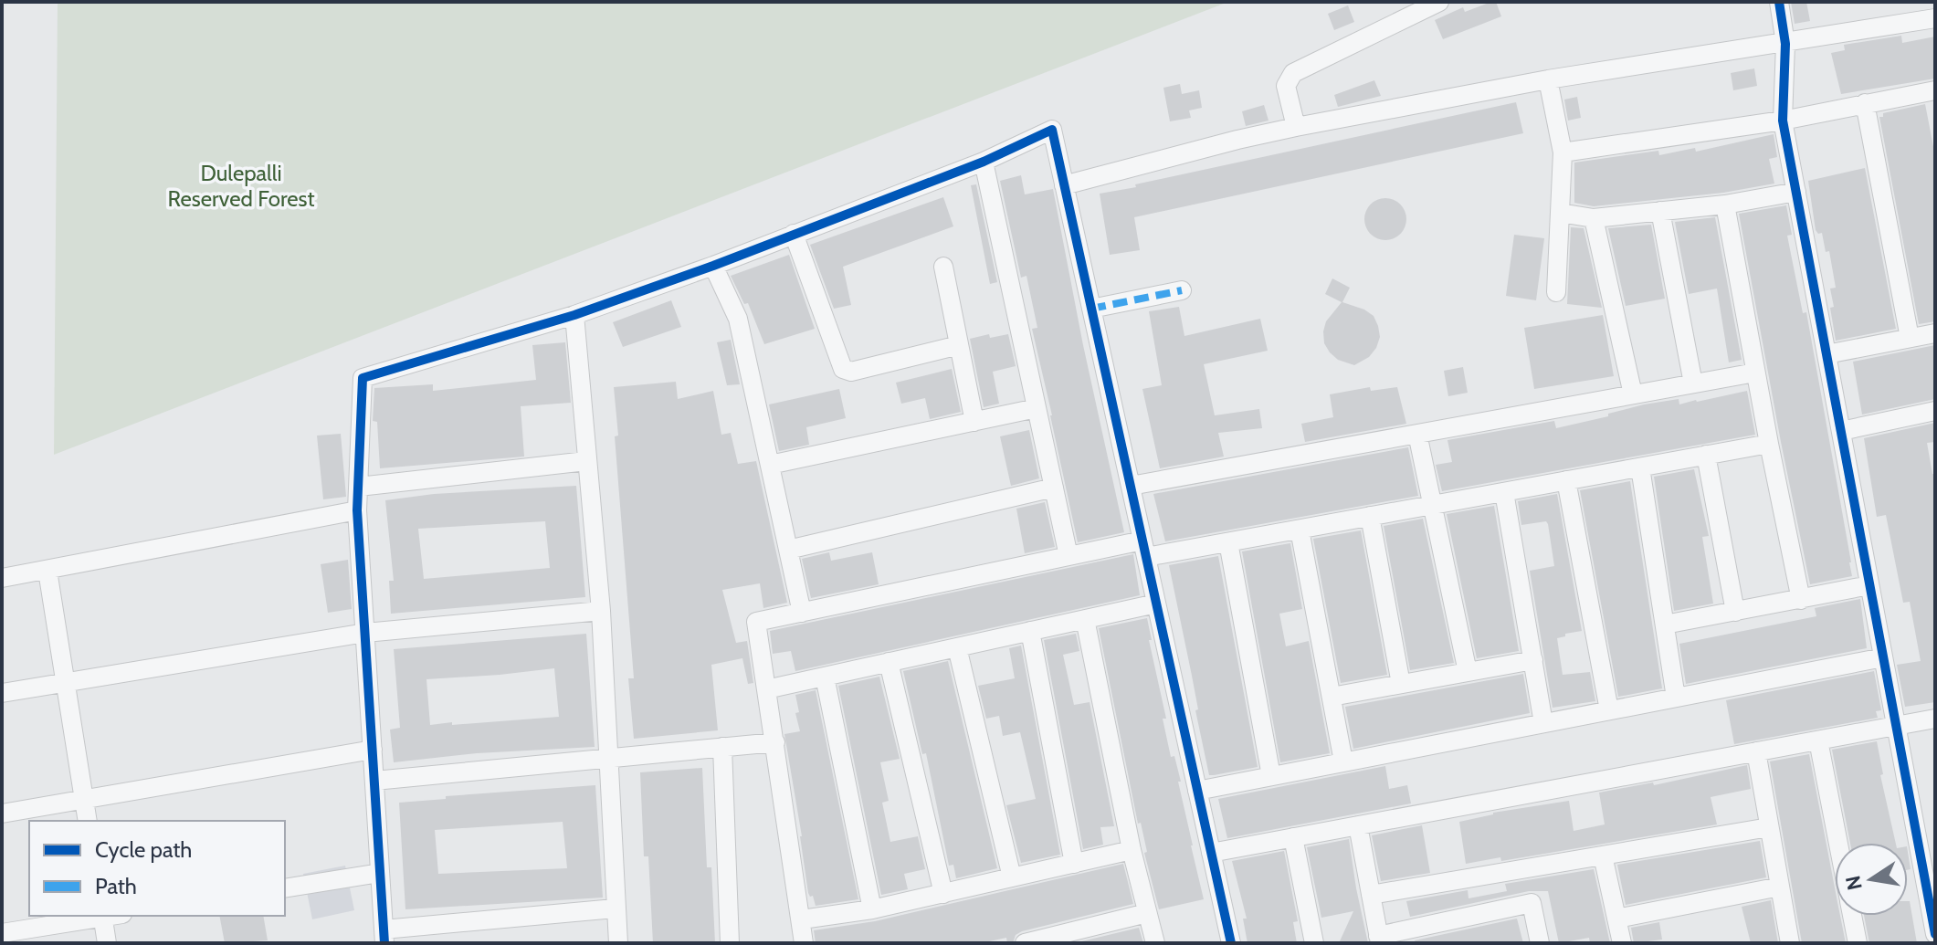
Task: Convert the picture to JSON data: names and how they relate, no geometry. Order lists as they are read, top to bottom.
{
  "parks": ["Dulepalli Reserved Forest"],
  "legend": ["Cycle path", "Path"],
  "north": "left"
}
